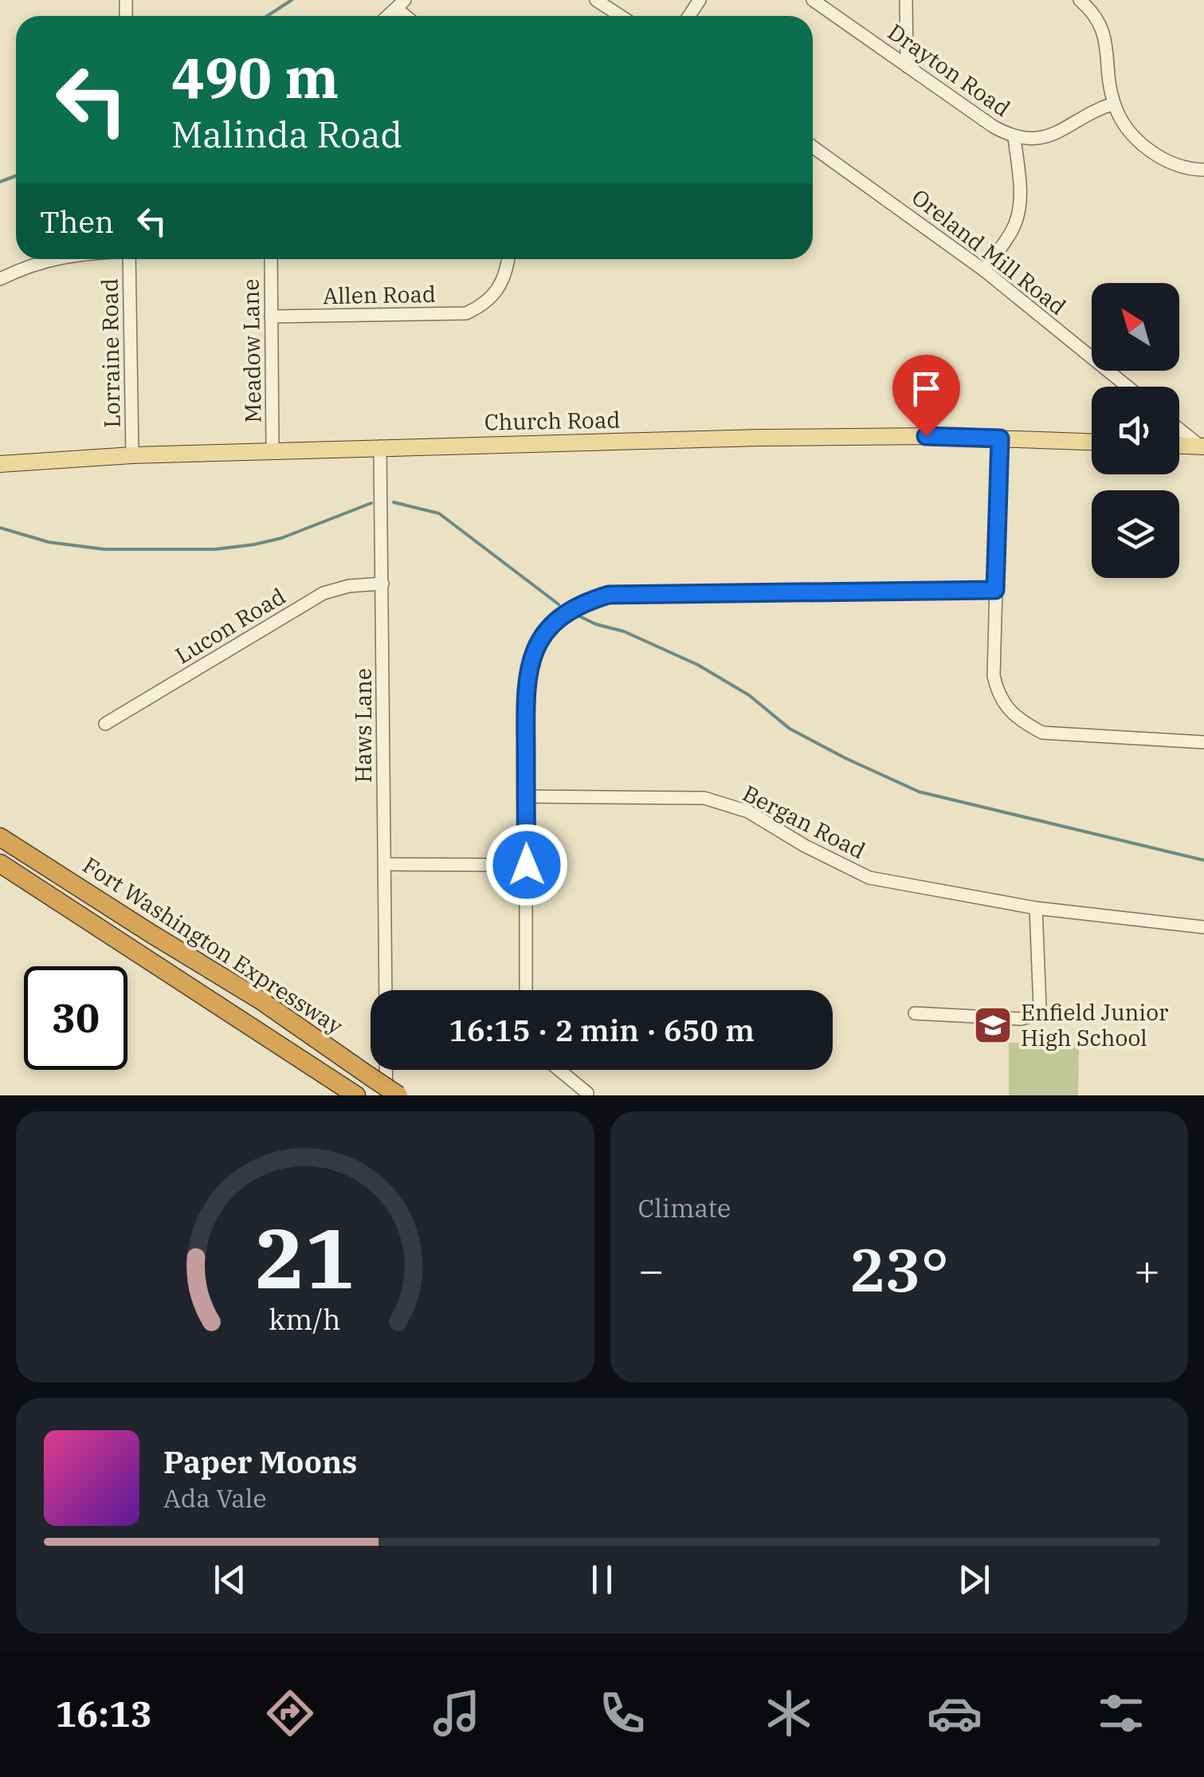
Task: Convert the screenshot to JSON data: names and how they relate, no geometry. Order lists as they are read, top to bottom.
{
  "streets": {
    "highway": ["Fort Washington Expressway"],
    "main road": ["Church Road"],
    "street": [
      "Drayton Road",
      "Oreland Mill Road",
      "Allen Road",
      "Meadow Lane",
      "Lorraine Road",
      "Lucon Road",
      "Haws Lane",
      "Bergan Road"
    ]
  },
  "crossings": [
    ["Allen Road", "Meadow Lane"],
    ["Meadow Lane", "Church Road"],
    ["Lorraine Road", "Church Road"],
    ["Church Road", "Haws Lane"],
    ["Lucon Road", "Haws Lane"]
  ],
  "places": {
    "school or university": ["Enfield Junior High School"]
  },
  "north": "top left",
  "page": {
    "turn": ["490 m", "Malinda Road"],
    "then": "Then",
    "limit": "30",
    "trip": "16:15 · 2 min · 650 m",
    "tile": "Climate",
    "heat": ["−", "23°", "+"],
    "song": ["Paper Moons", "Ada Vale"],
    "tabs": "16:13",
    "gauge": ["21", "km/h"]
  }
}
